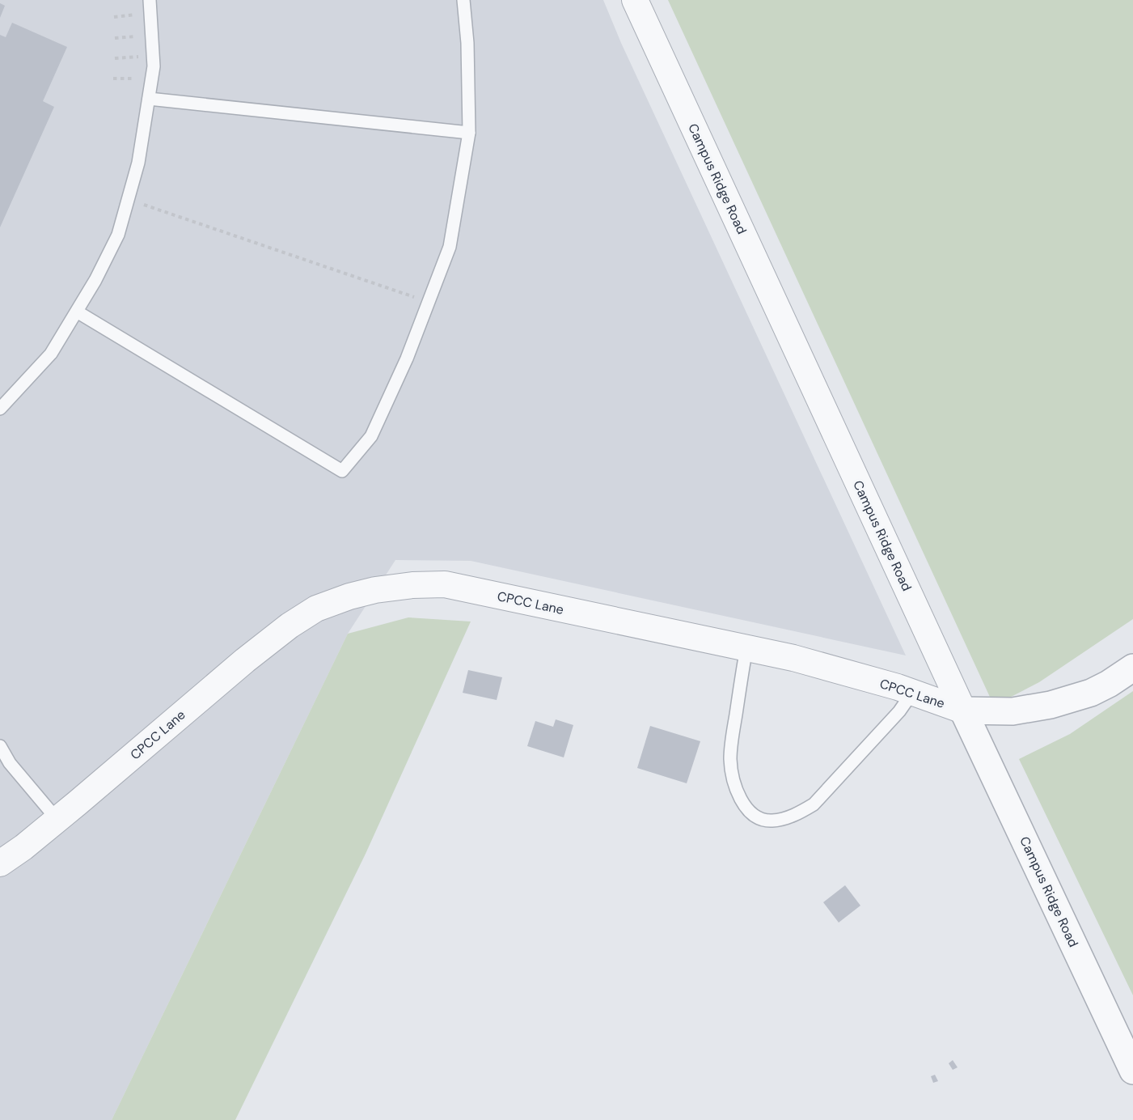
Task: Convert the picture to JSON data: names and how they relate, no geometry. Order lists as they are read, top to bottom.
{
  "streets": {
    "street": ["Campus Ridge Road", "CPCC Lane"]
  },
  "crossings": [
    ["Campus Ridge Road", "CPCC Lane"]
  ]
}
